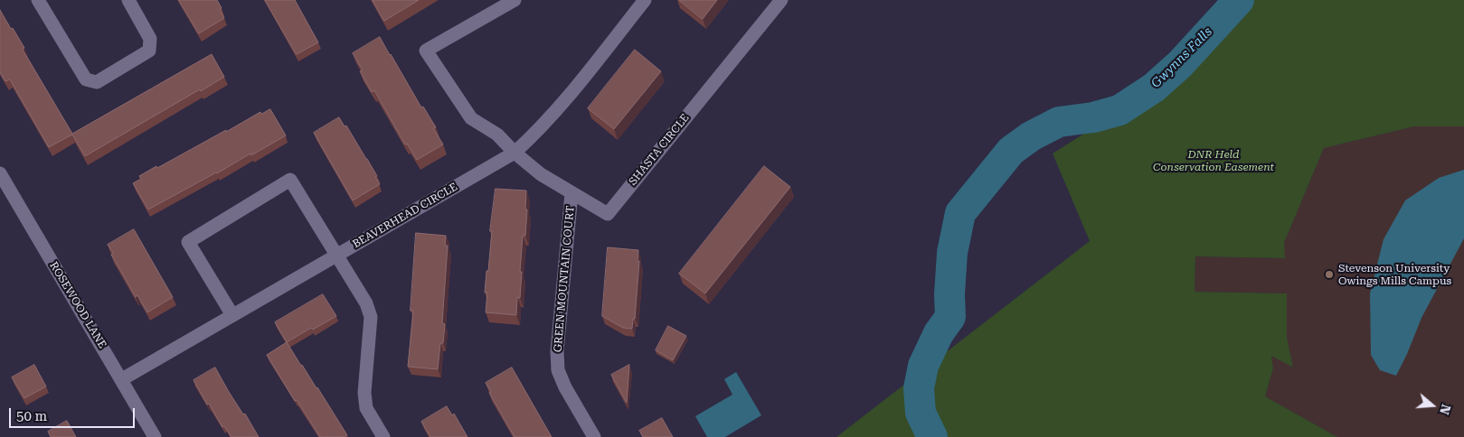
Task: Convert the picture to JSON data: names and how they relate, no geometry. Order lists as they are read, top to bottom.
{
  "streets": {
    "street": [
      "SHASTA CIRCLE",
      "BEAVERHEAD CIRCLE",
      "GREEN MOUNTAIN COURT",
      "ROSEWOOD LANE"
    ]
  },
  "crossings": [
    ["SHASTA CIRCLE", "BEAVERHEAD CIRCLE"],
    ["SHASTA CIRCLE", "GREEN MOUNTAIN COURT"],
    ["BEAVERHEAD CIRCLE", "ROSEWOOD LANE"]
  ],
  "water": ["Gwynns Falls"],
  "parks": ["DNR Held Conservation Easement"],
  "places": ["Stevenson University Owings Mills Campus"],
  "scale_bar": "50 m",
  "north": "right"
}
